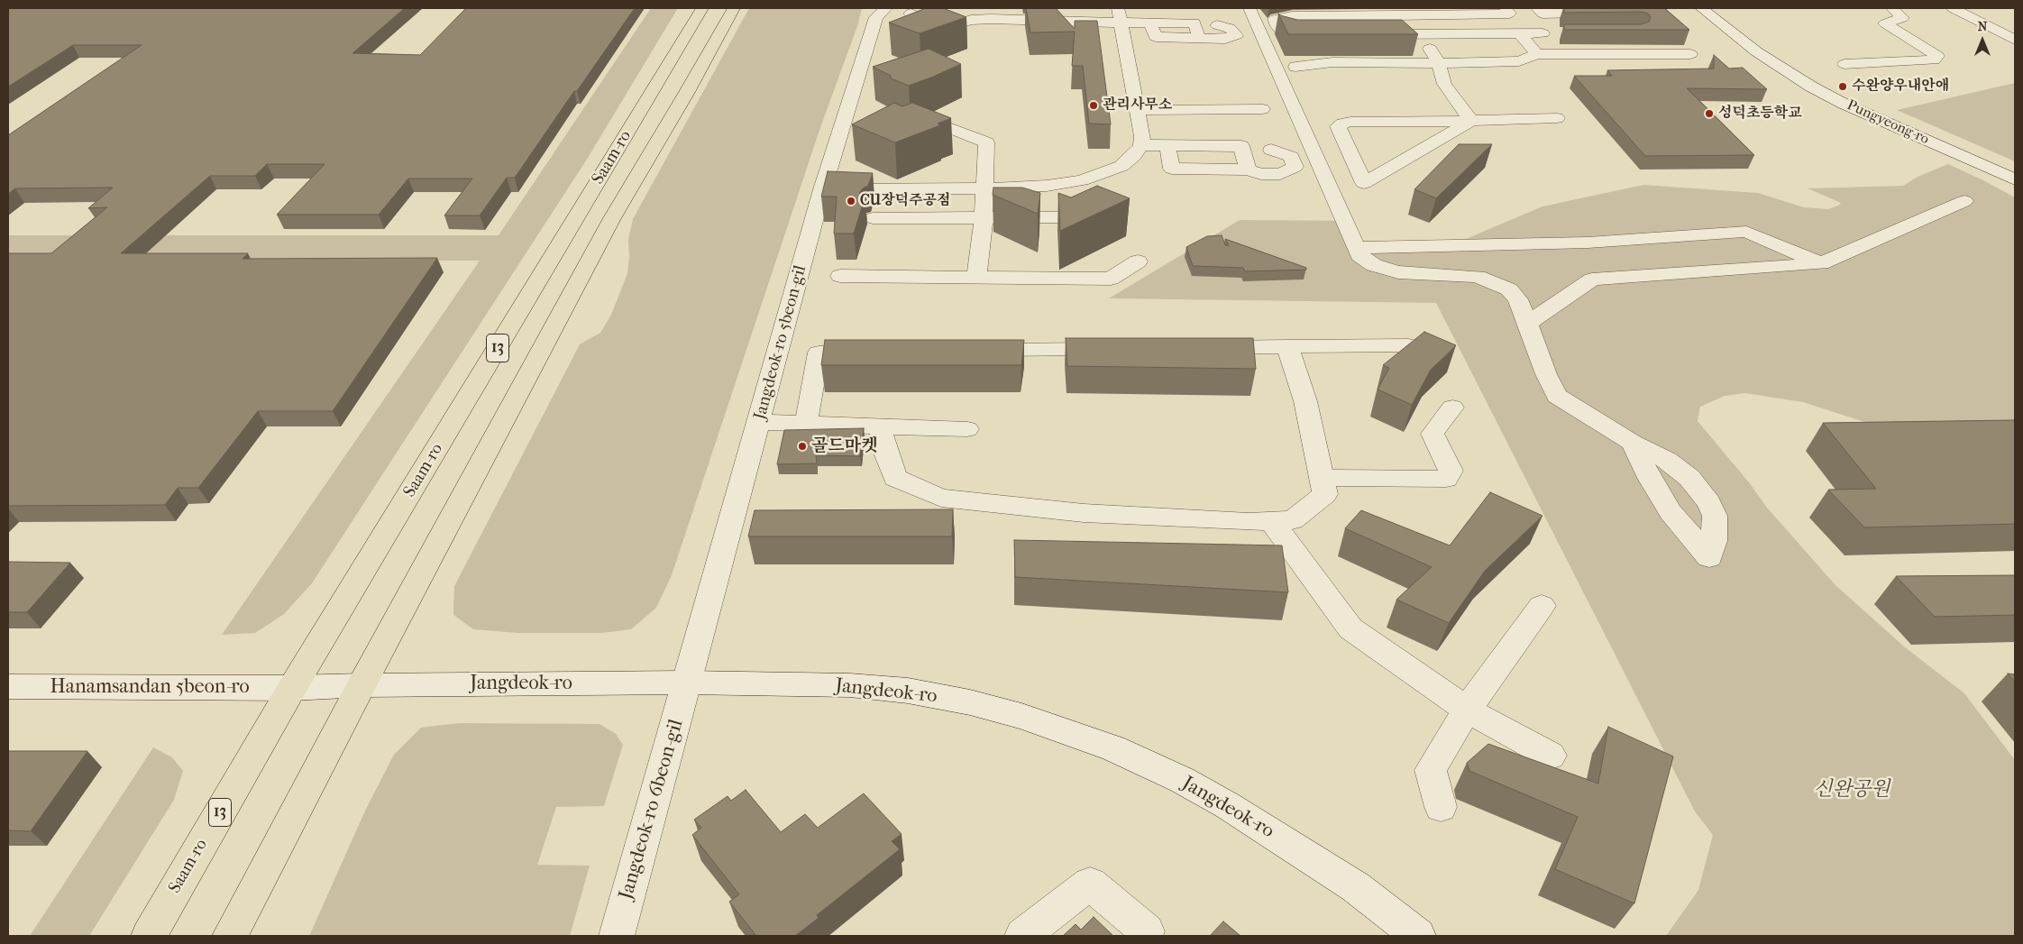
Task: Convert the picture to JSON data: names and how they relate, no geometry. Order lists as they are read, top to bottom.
{
  "streets": {
    "main road": ["Saam-ro", "13"],
    "street": [
      "Pungyeong-ro",
      "Jangdeok-ro 5beon-gil",
      "Jangdeok-ro",
      "Hanamsandan 5beon-ro",
      "Jangdeok-ro 6beon-gil"
    ]
  },
  "crossings": [
    ["Saam-ro", "Jangdeok-ro"],
    ["Saam-ro", "Hanamsandan 5beon-ro"],
    ["Jangdeok-ro 5beon-gil", "Jangdeok-ro"],
    ["Jangdeok-ro 5beon-gil", "Jangdeok-ro 6beon-gil"],
    ["Jangdeok-ro", "Hanamsandan 5beon-ro"],
    ["Jangdeok-ro", "Jangdeok-ro 6beon-gil"]
  ],
  "parks": ["신완공원"],
  "places": [
    "수완양우내안애",
    "관리사무소",
    "성덕초등학교",
    "CU장덕주공점",
    "골드마켓"
  ],
  "north": "top"
}
